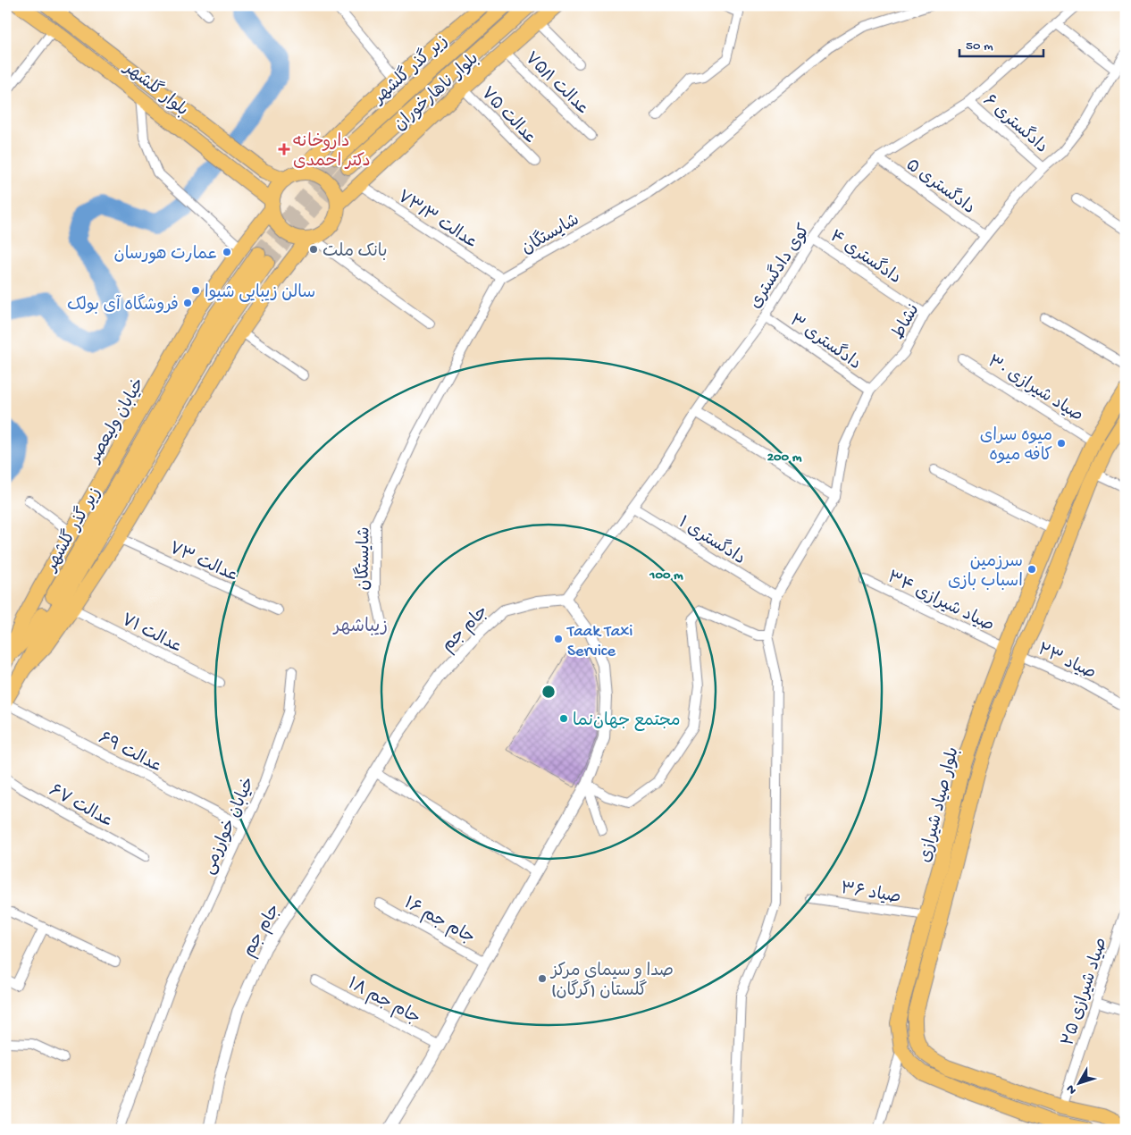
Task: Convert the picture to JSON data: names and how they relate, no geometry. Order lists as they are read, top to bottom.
{
  "streets": {
    "main road": [
      "زیر گذر گلشهر",
      "بلوار گلشهر",
      "بلوار ناهارخوران",
      "خیابان ولیعصر",
      "بلوار صیاد شیرازی"
    ],
    "street": [
      "۷۵/۱ عدالت",
      "۷۵ عدالت",
      "دادگستری ۶",
      "دادگستری ۵",
      "۷۳/۳ عدالت",
      "شایستگان",
      "دادگستری ۴",
      "کوی دادگستری",
      "نشاط",
      "دادگستری ۳",
      "صیاد شیرازی ۳۰",
      "دادگستری ۱",
      "عدالت ۷۳",
      "صیاد شیرازی ۳۴",
      "جام جم",
      "عدالت ۷۱",
      "صیاد ۲۳",
      "عدالت ۶۹",
      "عدالت ۶۷",
      "خیابان خوارزمی",
      "صیاد ۳۶",
      "۱۶ جام جم",
      "صیاد شیرازی ۲۵",
      "۱۸ جام جم"
    ]
  },
  "crossings": [
    ["زیر گذر گلشهر", "خیابان ولیعصر"],
    ["۷۵/۱ عدالت", "بلوار ناهارخوران"],
    ["بلوار گلشهر", "بلوار ناهارخوران"],
    ["بلوار گلشهر", "خیابان ولیعصر"],
    ["بلوار ناهارخوران", "۷۵ عدالت"],
    ["بلوار ناهارخوران", "۷۳/۳ عدالت"],
    ["بلوار ناهارخوران", "خیابان ولیعصر"],
    ["دادگستری ۶", "کوی دادگستری"],
    ["دادگستری ۶", "نشاط"],
    ["دادگستری ۵", "کوی دادگستری"],
    ["دادگستری ۵", "نشاط"],
    ["۷۳/۳ عدالت", "شایستگان"],
    ["دادگستری ۴", "کوی دادگستری"],
    ["دادگستری ۴", "نشاط"],
    ["کوی دادگستری", "دادگستری ۳"],
    ["کوی دادگستری", "دادگستری ۱"],
    ["کوی دادگستری", "جام جم"],
    ["نشاط", "دادگستری ۳"],
    ["نشاط", "دادگستری ۱"],
    ["صیاد شیرازی ۳۰", "بلوار صیاد شیرازی"],
    ["صیاد شیرازی ۳۴", "بلوار صیاد شیرازی"],
    ["صیاد ۲۳", "بلوار صیاد شیرازی"],
    ["عدالت ۶۹", "خیابان خوارزمی"],
    ["بلوار صیاد شیرازی", "صیاد ۳۶"],
    ["بلوار صیاد شیرازی", "صیاد شیرازی ۲۵"]
  ],
  "districts": ["زیباشهر"],
  "places": {
    "health": ["داروخانه دکتر احمدی"],
    "other": [
      "بانک ملت",
      "عمارت هورسان",
      "سالن زیبایی شیوا",
      "فروشگاه آی بولک",
      "میوه سرای کافه میوه",
      "سرزمین اسباب بازی",
      "Taak Taxi Service",
      "مجتمع جهان‌نما",
      "صدا و سیمای مرکز گلستان (گرگان)"
    ]
  },
  "scale_bar": "50 m",
  "north": "bottom left",
  "rings": ["200 m", "100 m"]
}
